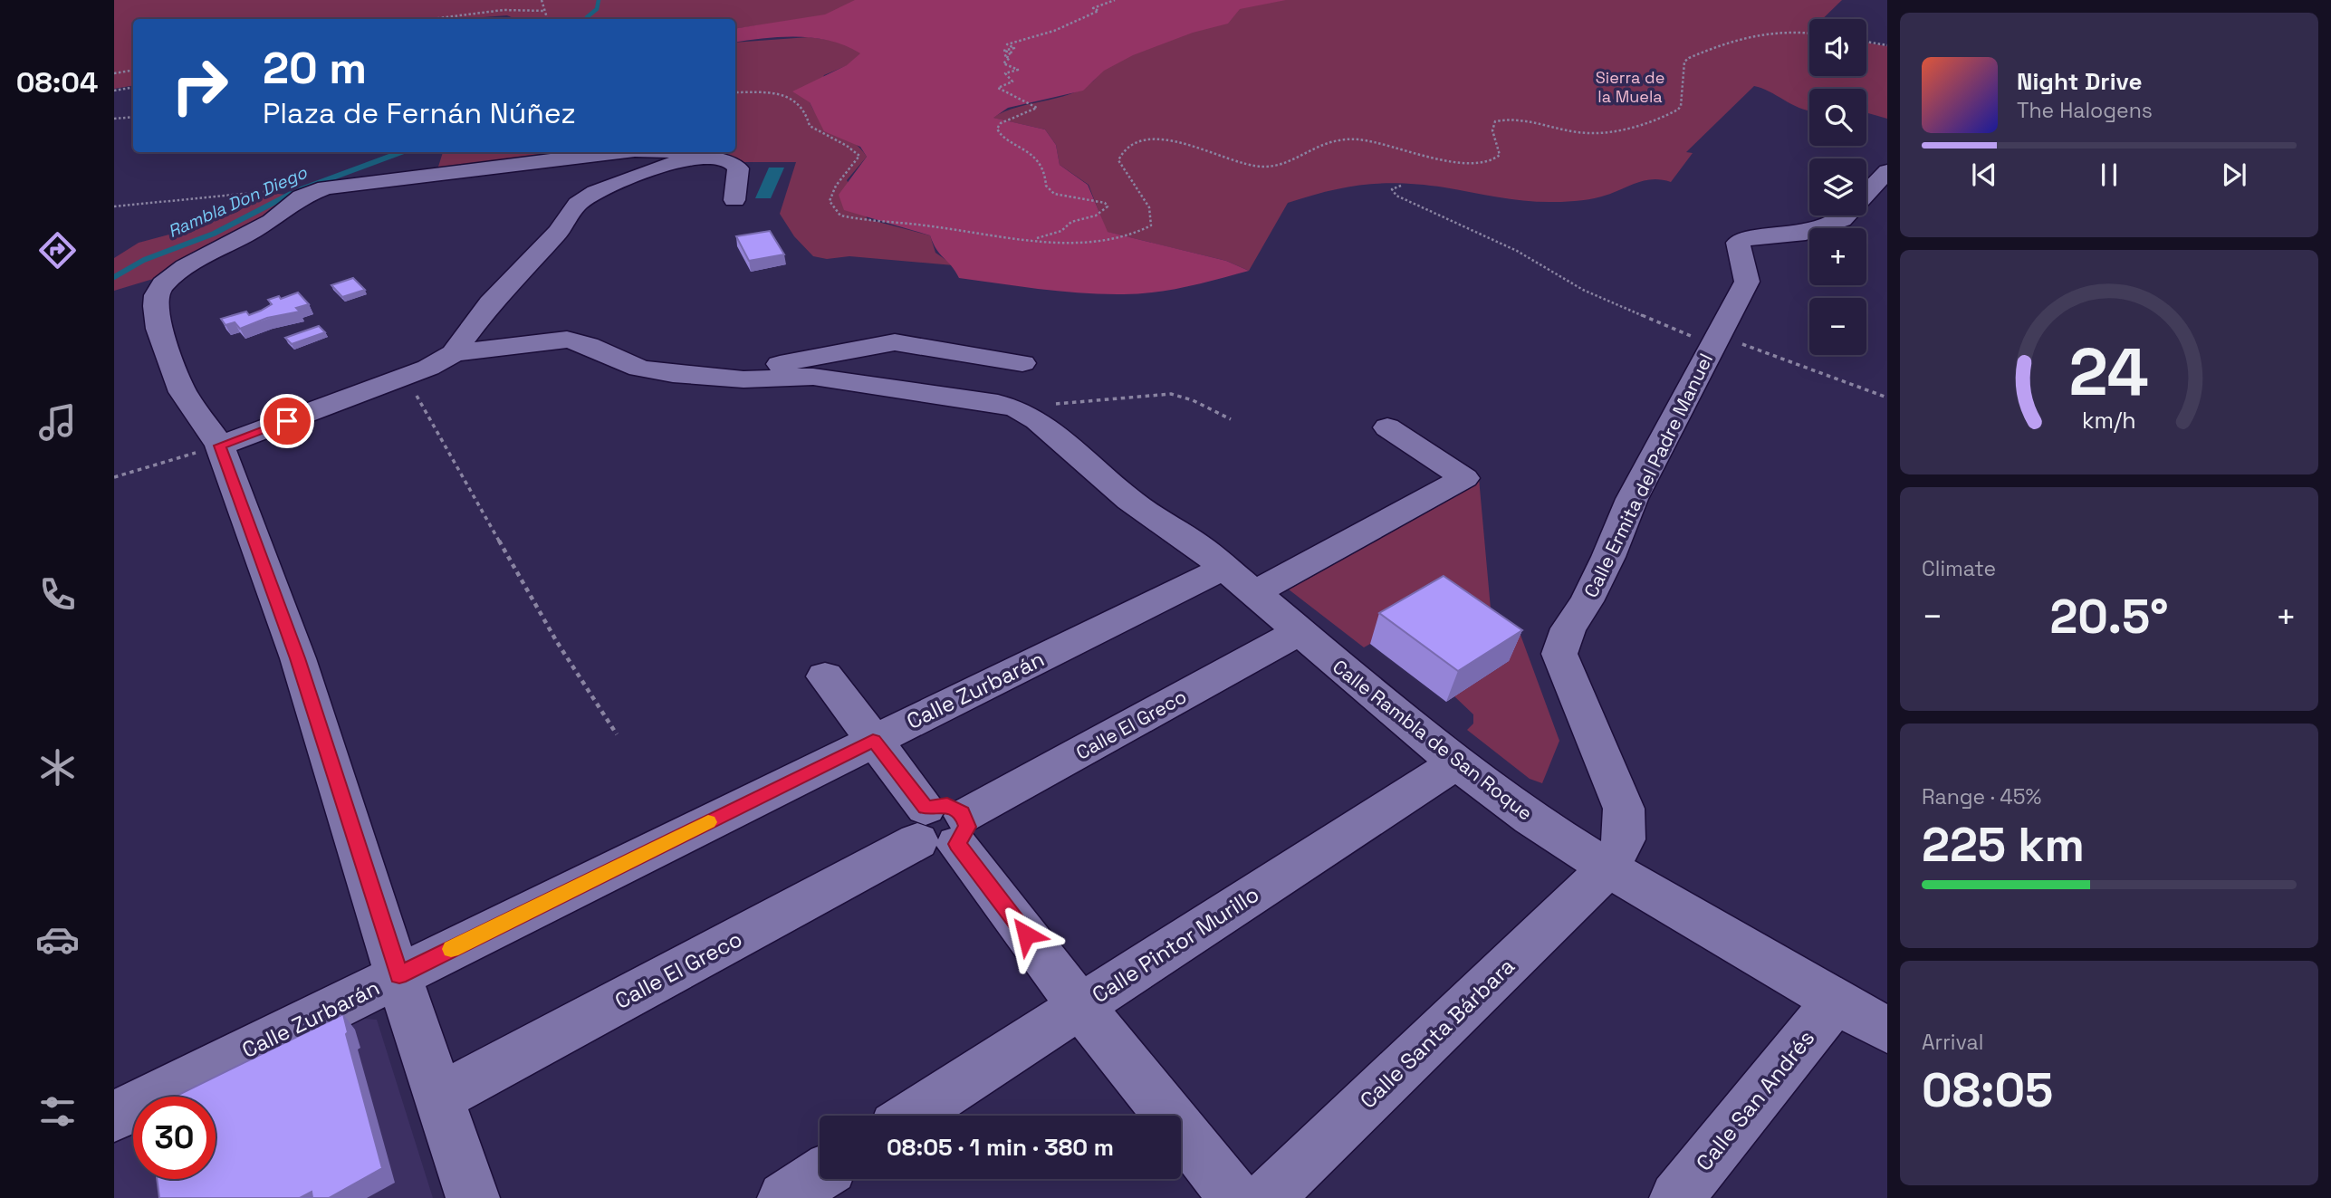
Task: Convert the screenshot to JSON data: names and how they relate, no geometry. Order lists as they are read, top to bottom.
{
  "streets": {
    "street": [
      "Calle Ermita del Padre Manuel",
      "Calle Zurbarán",
      "Calle El Greco",
      "Calle Rambla de San Roque",
      "Calle Pintor Murillo",
      "Calle Santa Bárbara",
      "Calle San Andrés"
    ]
  },
  "crossings": [
    ["Calle Ermita del Padre Manuel", "Calle Rambla de San Roque"],
    ["Calle Ermita del Padre Manuel", "Calle Santa Bárbara"],
    ["Calle Zurbarán", "Calle Rambla de San Roque"],
    ["Calle El Greco", "Calle Rambla de San Roque"],
    ["Calle Rambla de San Roque", "Calle Pintor Murillo"],
    ["Calle Rambla de San Roque", "Calle Santa Bárbara"],
    ["Calle Rambla de San Roque", "Calle San Andrés"]
  ],
  "water": ["Rambla Don Diego"],
  "parks": ["Sierra de la Muela"],
  "page": {
    "tabs": "08:04",
    "map_buttons": ["+", "−"],
    "turn": ["20 m", "Plaza de Fernán Núñez"],
    "song": ["Night Drive", "The Halogens"],
    "tile": [
      "Climate",
      ["Range · 45%", "225 km"],
      ["Arrival", "08:05"]
    ],
    "heat": ["−", "20.5°", "+"],
    "limit": "30",
    "trip": "08:05 · 1 min · 380 m",
    "gauge": ["24", "km/h"]
  }
}
